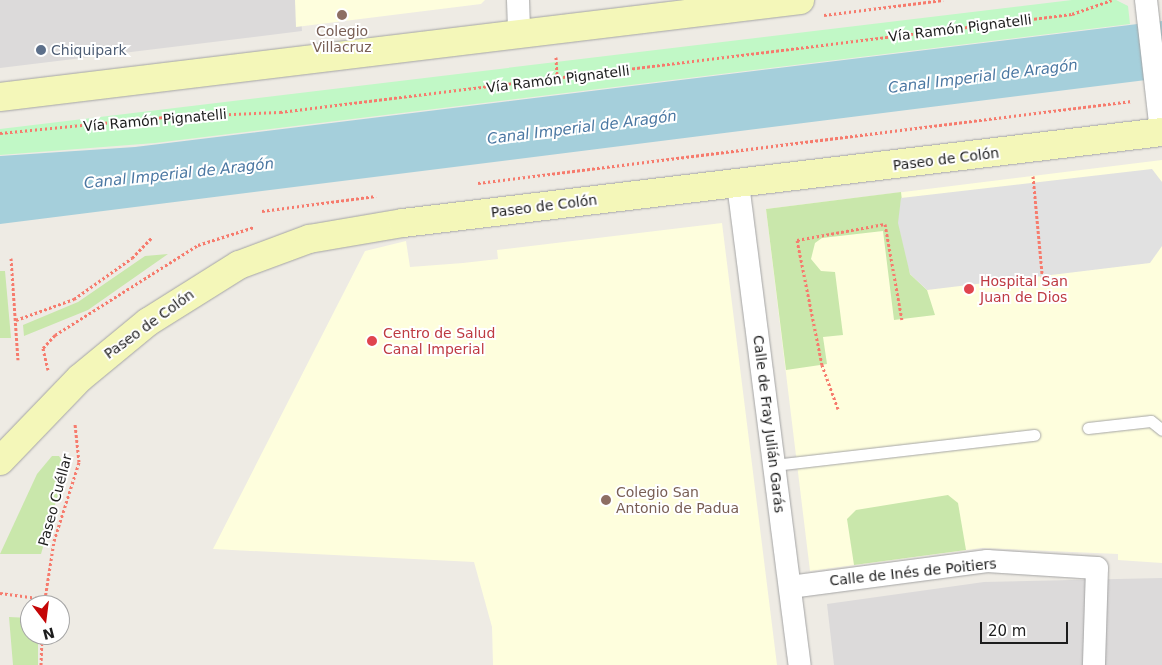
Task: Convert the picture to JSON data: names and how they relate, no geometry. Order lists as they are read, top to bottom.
{
  "streets": {
    "main road": ["Paseo de Colón"],
    "street": ["Calle de Fray Julián Garás", "Calle de Inés de Poitiers"],
    "path": ["Vía Ramón Pignatelli", "Paseo Cuéllar"]
  },
  "crossings": [
    ["Paseo de Colón", "Calle de Fray Julián Garás"],
    ["Calle de Fray Julián Garás", "Calle de Inés de Poitiers"]
  ],
  "water": ["Canal Imperial de Aragón"],
  "places": [
    "Colegio Villacruz",
    "Chiquipark",
    "Hospital San Juan de Dios",
    "Centro de Salud Canal Imperial",
    "Colegio San Antonio de Padua"
  ],
  "scale_bar": "20 m",
  "north": "bottom"
}
